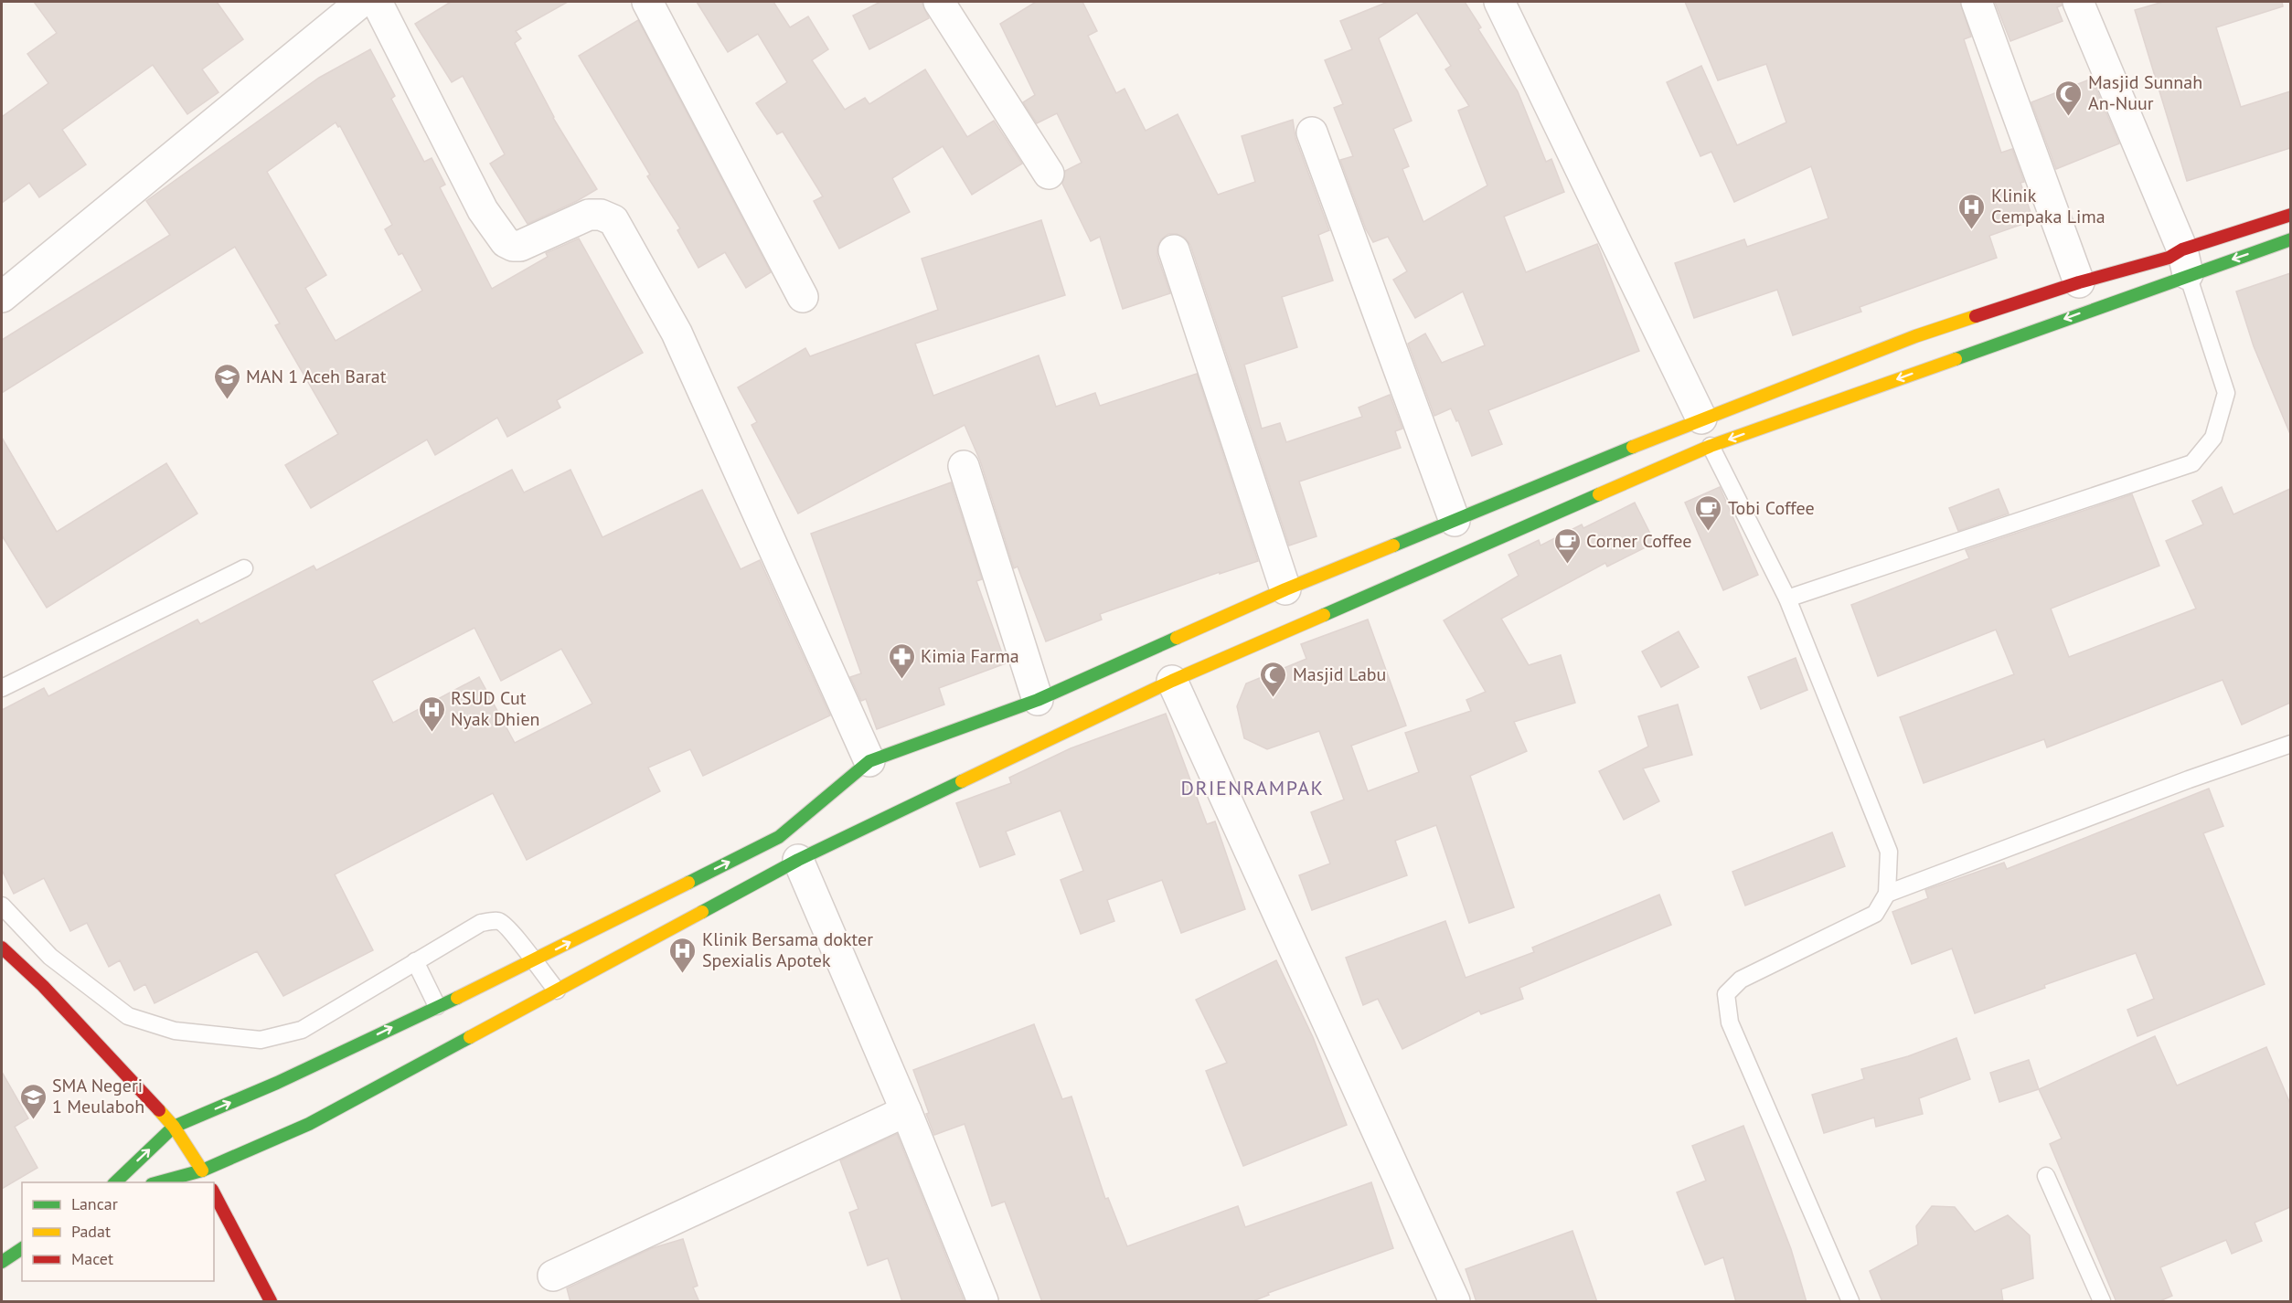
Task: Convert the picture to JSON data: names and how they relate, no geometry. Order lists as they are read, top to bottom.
{
  "districts": ["DRIENRAMPAK"],
  "places": {
    "mosque": ["Masjid Sunnah An-Nuur", "Masjid Labu"],
    "hospital": ["Klinik Cempaka Lima", "RSUD Cut Nyak Dhien", "Klinik Bersama dokter Spexialis Apotek"],
    "school or university": ["MAN 1 Aceh Barat", "SMA Negeri 1 Meulaboh"],
    "cafe": ["Tobi Coffee", "Corner Coffee"],
    "pharmacy": ["Kimia Farma"]
  },
  "legend": ["Lancar", "Padat", "Macet"]
}
